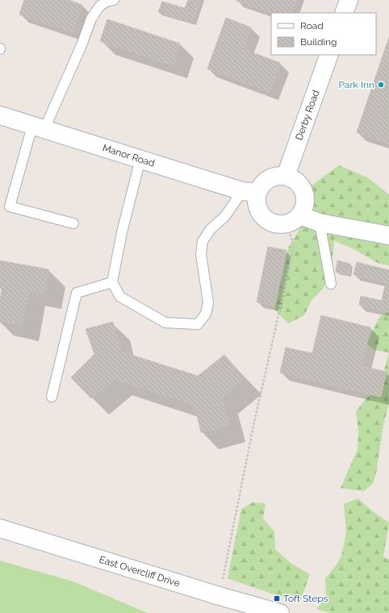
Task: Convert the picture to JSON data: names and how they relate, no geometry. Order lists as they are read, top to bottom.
{
  "streets": {
    "street": ["Derby Road", "Manor Road", "East Overcliff Drive"]
  },
  "crossings": [
    ["Derby Road", "Manor Road"]
  ],
  "places": {
    "other": ["Park Inn"],
    "transit": ["Toft Steps"]
  },
  "legend": ["Road", "Building"]
}
